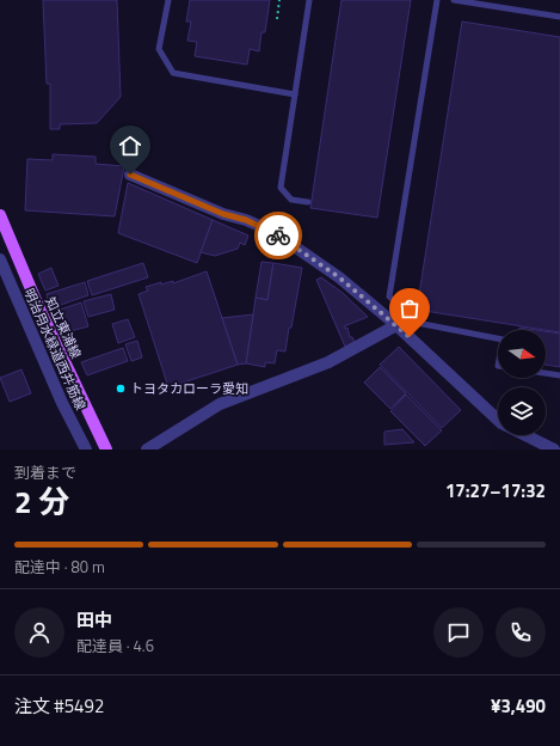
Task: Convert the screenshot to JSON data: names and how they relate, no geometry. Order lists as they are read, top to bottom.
{
  "streets": {
    "main road": ["知立東浦線"],
    "street": ["明治用水緑道西井筋線"]
  },
  "places": ["トヨタカローラ愛知"],
  "north": "right",
  "page": {
    "heading": ["2 分", "到着まで", "17:27–17:32"],
    "panel": [
      "田中",
      "配達員 · 4.6",
      "注文 #5492",
      "¥3,490"
    ],
    "bar": "配達中 · 80 m"
  }
}
